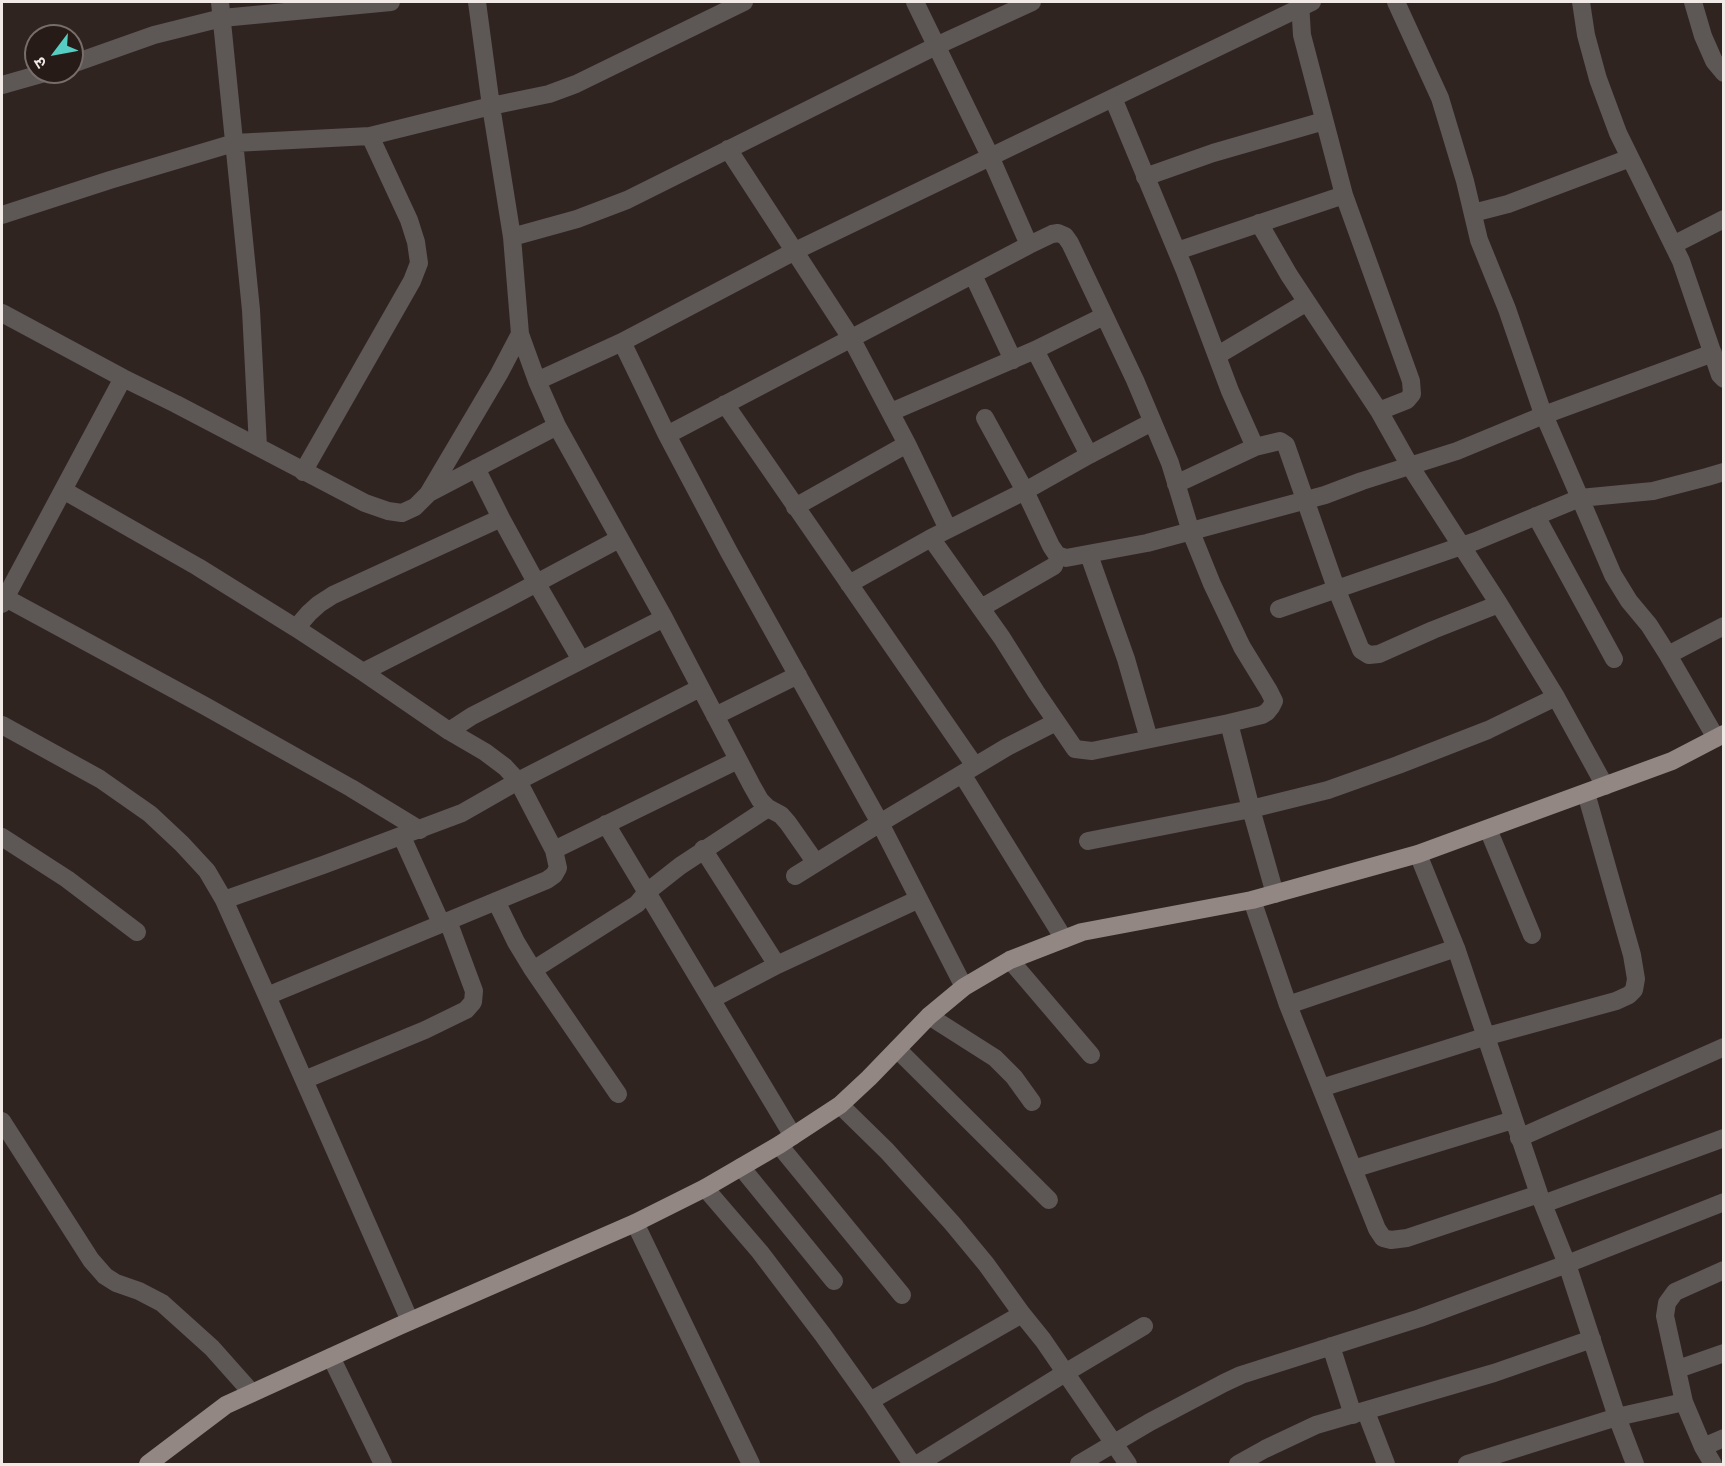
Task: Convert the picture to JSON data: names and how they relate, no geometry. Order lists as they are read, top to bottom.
{
  "north": "bottom left"
}
